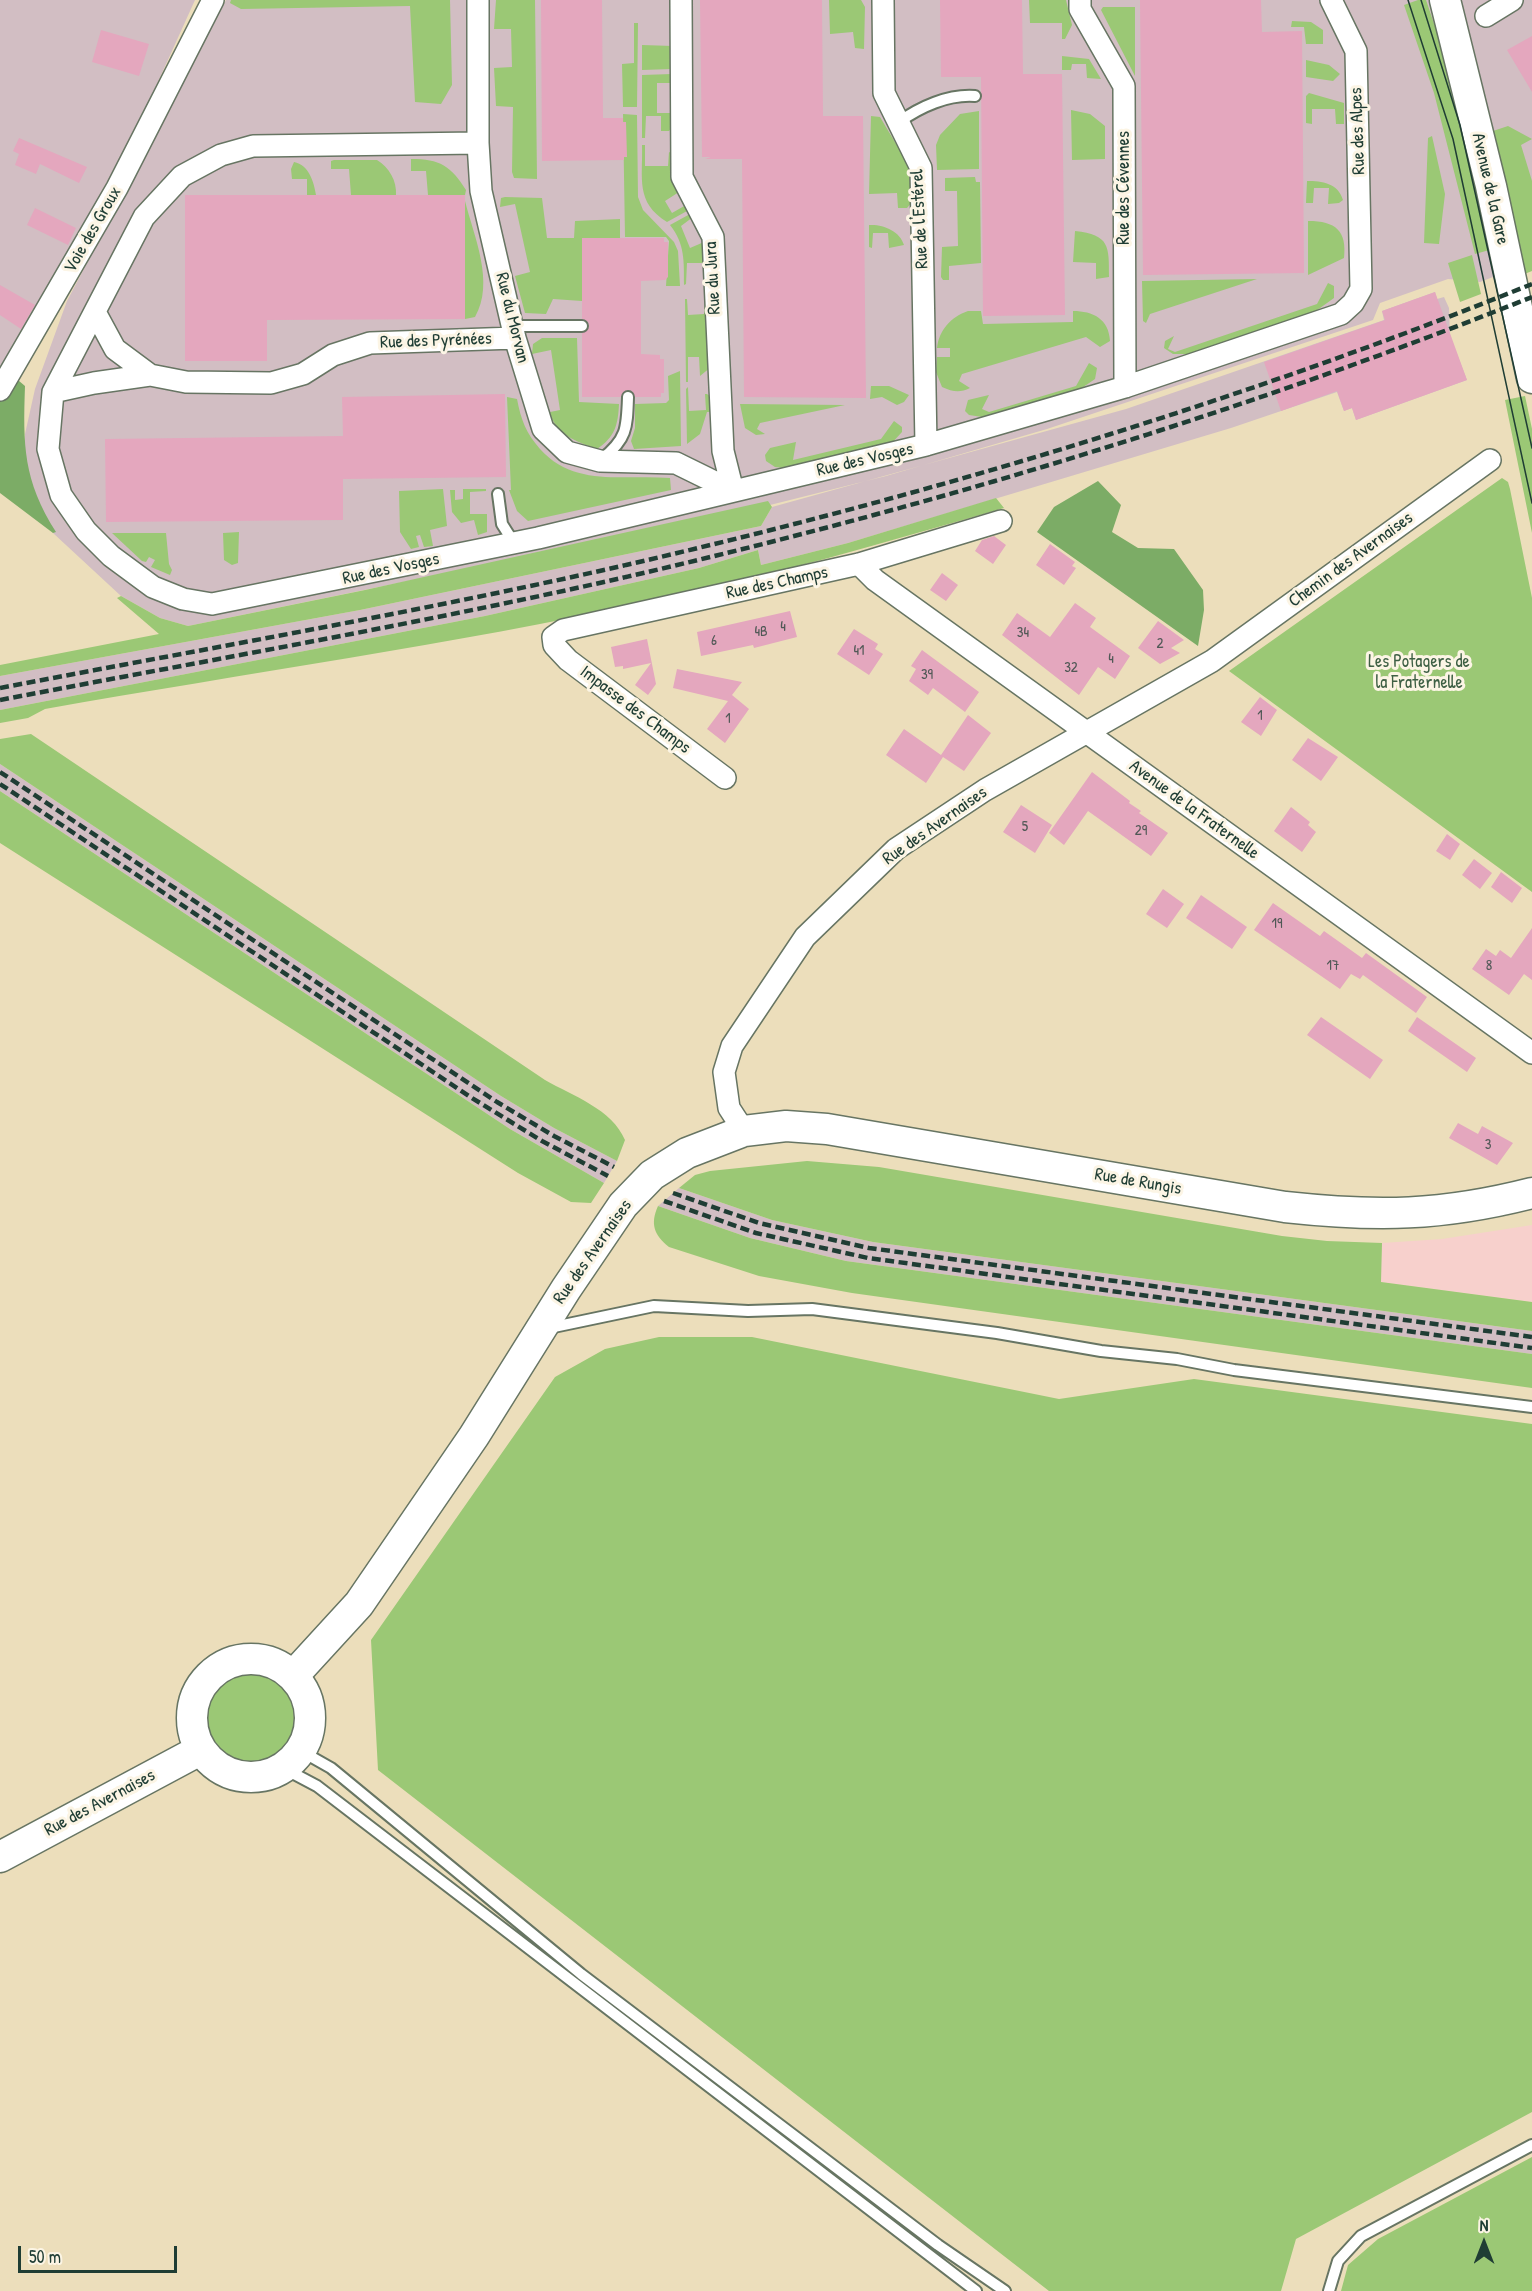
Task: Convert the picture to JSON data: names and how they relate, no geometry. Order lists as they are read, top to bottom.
{
  "streets": {
    "main road": ["Avenue de la Gare", "Rue des Avernaises", "Rue de Rungis"],
    "street": [
      "Rue des Alpes",
      "Rue des Cévennes",
      "Rue de l'Estérel",
      "Voie des Groux",
      "Rue du Jura",
      "Rue du Morvan",
      "Rue des Pyrénées",
      "Rue des Vosges",
      "Chemin des Avernaises",
      "Rue des Champs",
      "Impasse des Champs",
      "Avenue de la Fraternelle"
    ]
  },
  "crossings": [
    ["Rue des Alpes", "Rue des Vosges"],
    ["Rue des Cévennes", "Rue des Vosges"],
    ["Rue de l'Estérel", "Rue des Vosges"],
    ["Rue du Jura", "Rue du Morvan"],
    ["Rue du Jura", "Rue des Vosges"],
    ["Rue du Morvan", "Rue des Pyrénées"],
    ["Rue du Morvan", "Rue des Vosges"],
    ["Rue des Pyrénées", "Rue des Vosges"],
    ["Chemin des Avernaises", "Avenue de la Fraternelle"],
    ["Chemin des Avernaises", "Rue des Avernaises"],
    ["Rue des Champs", "Impasse des Champs"],
    ["Rue des Champs", "Avenue de la Fraternelle"],
    ["Avenue de la Fraternelle", "Rue des Avernaises"],
    ["Rue des Avernaises", "Rue de Rungis"]
  ],
  "parks": ["Les Potagers de la Fraternelle"],
  "house_numbers": [
    "4",
    "4B",
    "34",
    "6",
    "2",
    "41",
    "4",
    "32",
    "39",
    "1",
    "1",
    "5",
    "29",
    "19",
    "17",
    "8",
    "3"
  ],
  "scale_bar": "50 m",
  "north": "top"
}
